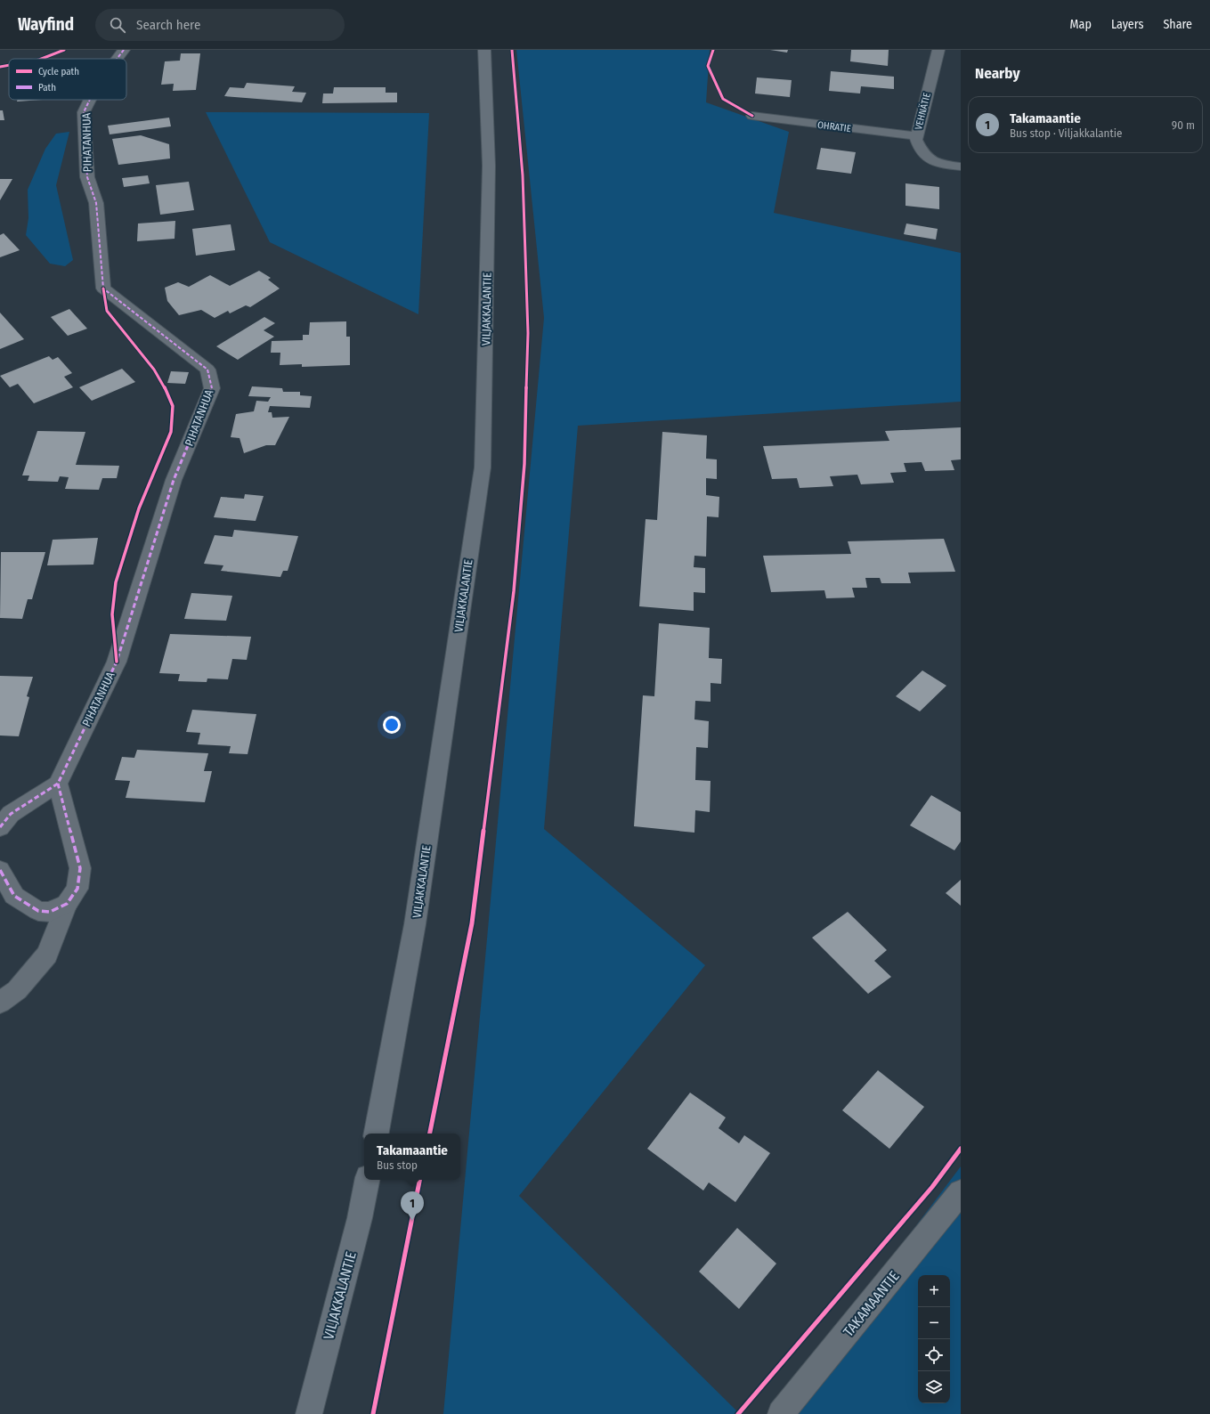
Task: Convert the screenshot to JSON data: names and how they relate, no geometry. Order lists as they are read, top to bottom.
{
  "streets": {
    "main road": ["VILJAKKALANTIE"],
    "street": [
      "VEHNÄTIE",
      "OHRATIE",
      "PIHATANHUA",
      "TAKAMAANTIE"
    ]
  },
  "crossings": [
    ["VEHNÄTIE", "OHRATIE"]
  ],
  "legend": ["Cycle path", "Path"],
  "page": {
    "header": "Wayfind",
    "search": "Search here",
    "nav": ["Map", "Layers", "Share"],
    "heading": "Nearby",
    "list": [
      {
        "mark": "1",
        "name": "Takamaantie",
        "note": "Bus stop · Viljakkalantie",
        "value": "90 m"
      }
    ],
    "popup": ["Takamaantie", "Bus stop"],
    "pins": "1",
    "map_buttons": ["+", "−"]
  }
}
